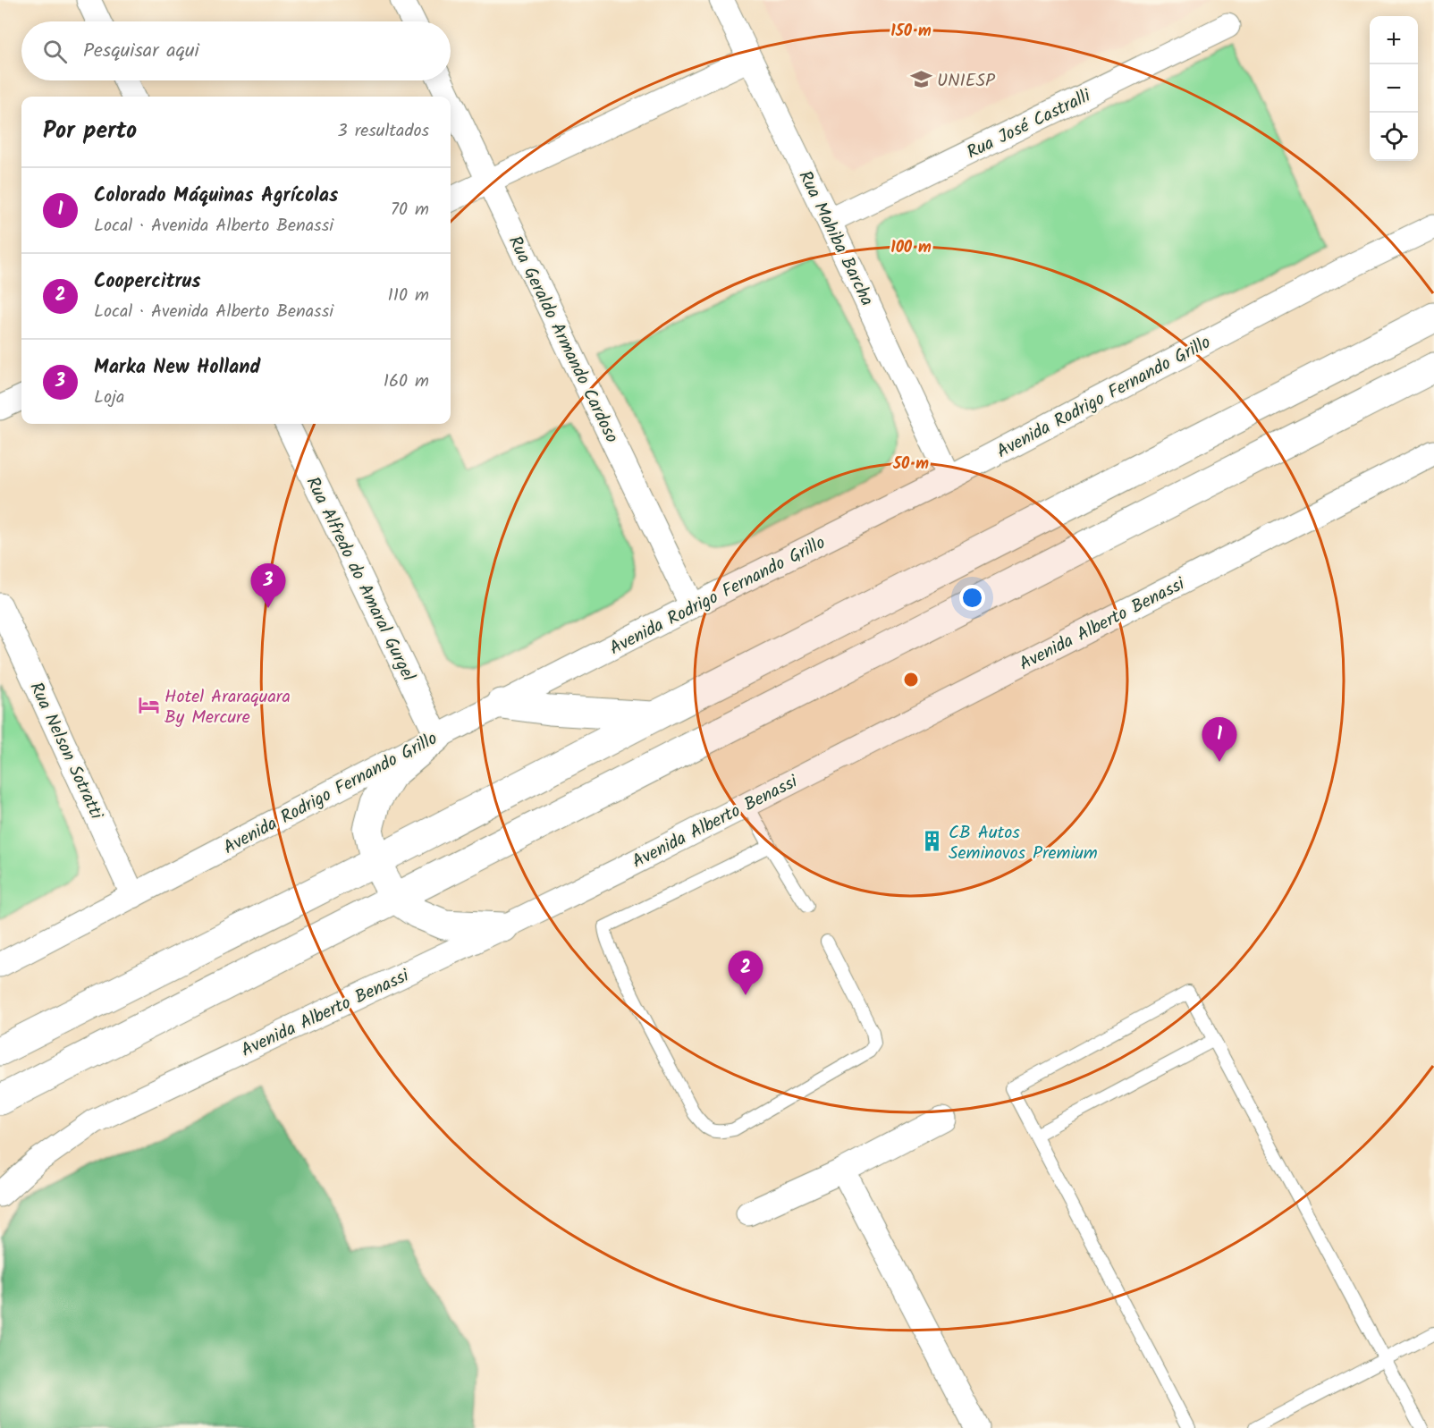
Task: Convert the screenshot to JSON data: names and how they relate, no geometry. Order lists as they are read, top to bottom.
{
  "streets": {
    "street": [
      "Rua José Castralli",
      "Rua Mahiba Barcha",
      "Rua Geraldo Armando Cardoso",
      "Avenida Rodrigo Fernando Grillo",
      "Rua Alfredo do Amaral Gurgel",
      "Avenida Alberto Benassi",
      "Rua Nelson Sotratti"
    ]
  },
  "crossings": [
    ["Rua José Castralli", "Rua Mahiba Barcha"],
    ["Rua Mahiba Barcha", "Avenida Rodrigo Fernando Grillo"],
    ["Rua Geraldo Armando Cardoso", "Avenida Rodrigo Fernando Grillo"],
    ["Avenida Rodrigo Fernando Grillo", "Rua Alfredo do Amaral Gurgel"],
    ["Avenida Rodrigo Fernando Grillo", "Rua Nelson Sotratti"]
  ],
  "places": {
    "school or university": ["UNIESP"],
    "hotel": ["Hotel Araraquara By Mercure"],
    "building": ["CB Autos Seminovos Premium"]
  },
  "page": {
    "map_buttons": ["+", "−"],
    "search": "Pesquisar aqui",
    "heading": ["Por perto", "3 resultados"],
    "list": [
      {
        "mark": "1",
        "name": "Colorado Máquinas Agrícolas",
        "note": "Local · Avenida Alberto Benassi",
        "value": "70 m"
      },
      {
        "mark": "2",
        "name": "Coopercitrus",
        "note": "Local · Avenida Alberto Benassi",
        "value": "110 m"
      },
      {
        "mark": "3",
        "name": "Marka New Holland",
        "note": "Loja",
        "value": "160 m"
      }
    ],
    "pins": ["3", "1", "2"]
  },
  "rings": ["150 m", "100 m", "50 m"]
}
